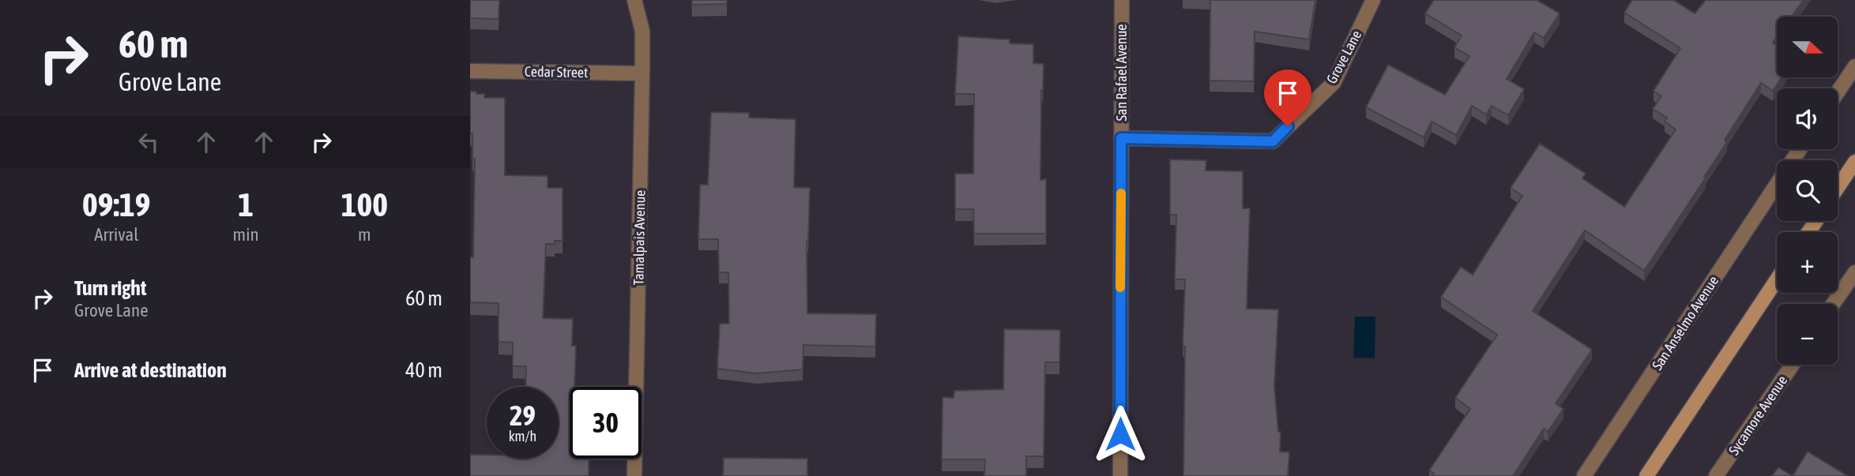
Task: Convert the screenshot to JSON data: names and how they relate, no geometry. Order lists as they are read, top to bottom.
{
  "streets": {
    "street": [
      "Grove Lane",
      "Cedar Street",
      "San Rafael Avenue",
      "Tamalpais Avenue",
      "San Anselmo Avenue",
      "Sycamore Avenue"
    ]
  },
  "crossings": [
    ["Grove Lane", "San Rafael Avenue"],
    ["Cedar Street", "Tamalpais Avenue"]
  ],
  "north": "right",
  "page": {
    "turn": ["60 m", "Grove Lane"],
    "map_buttons": ["+", "−"],
    "eta": [
      "09:19",
      "Arrival",
      "1",
      "min",
      "100",
      "m"
    ],
    "list": [
      {
        "name": "Turn right",
        "note": "Grove Lane",
        "value": "60 m"
      },
      {
        "name": "Arrive at destination",
        "value": "40 m"
      }
    ],
    "speed": "29 km/h",
    "limit": "30"
  }
}
